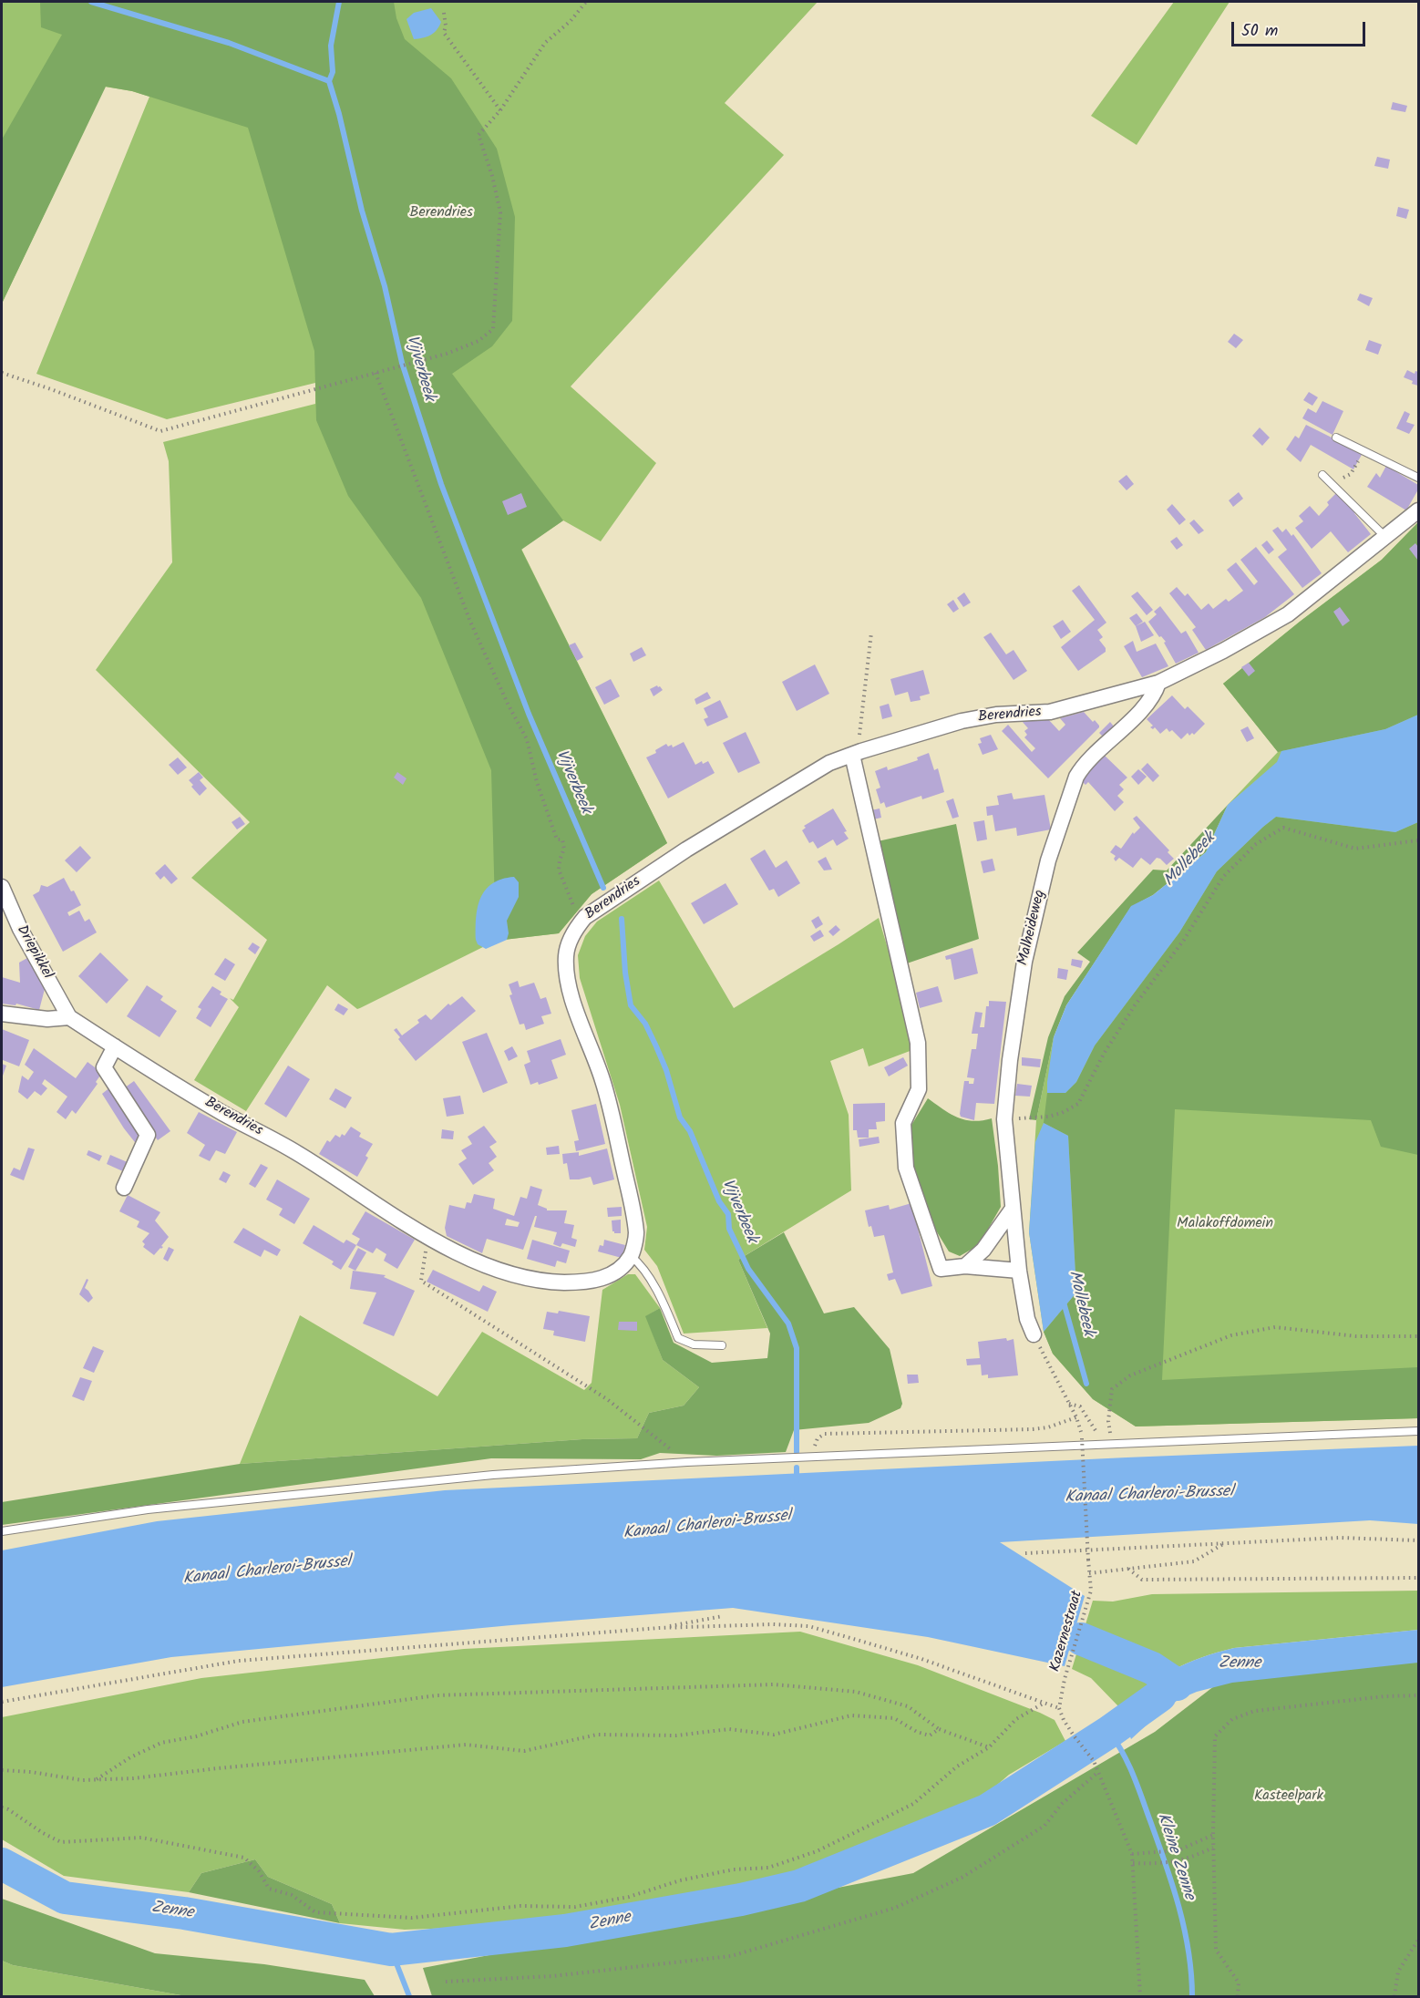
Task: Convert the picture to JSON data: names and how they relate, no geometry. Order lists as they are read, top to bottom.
{
  "streets": {
    "street": ["Berendries", "Malheideweg", "Driepikkel"],
    "path": ["Kazernestraat"]
  },
  "crossings": [
    ["Berendries", "Malheideweg"],
    ["Berendries", "Driepikkel"],
    ["Malheideweg", "Kazernestraat"]
  ],
  "water": [
    "Vijverbeek",
    "Mollebeek",
    "Kanaal Charleroi-Brussel",
    "Zenne",
    "Kleine Zenne"
  ],
  "parks": ["Berendries", "Malakoffdomein", "Kasteelpark"],
  "scale_bar": "50 m"
}
